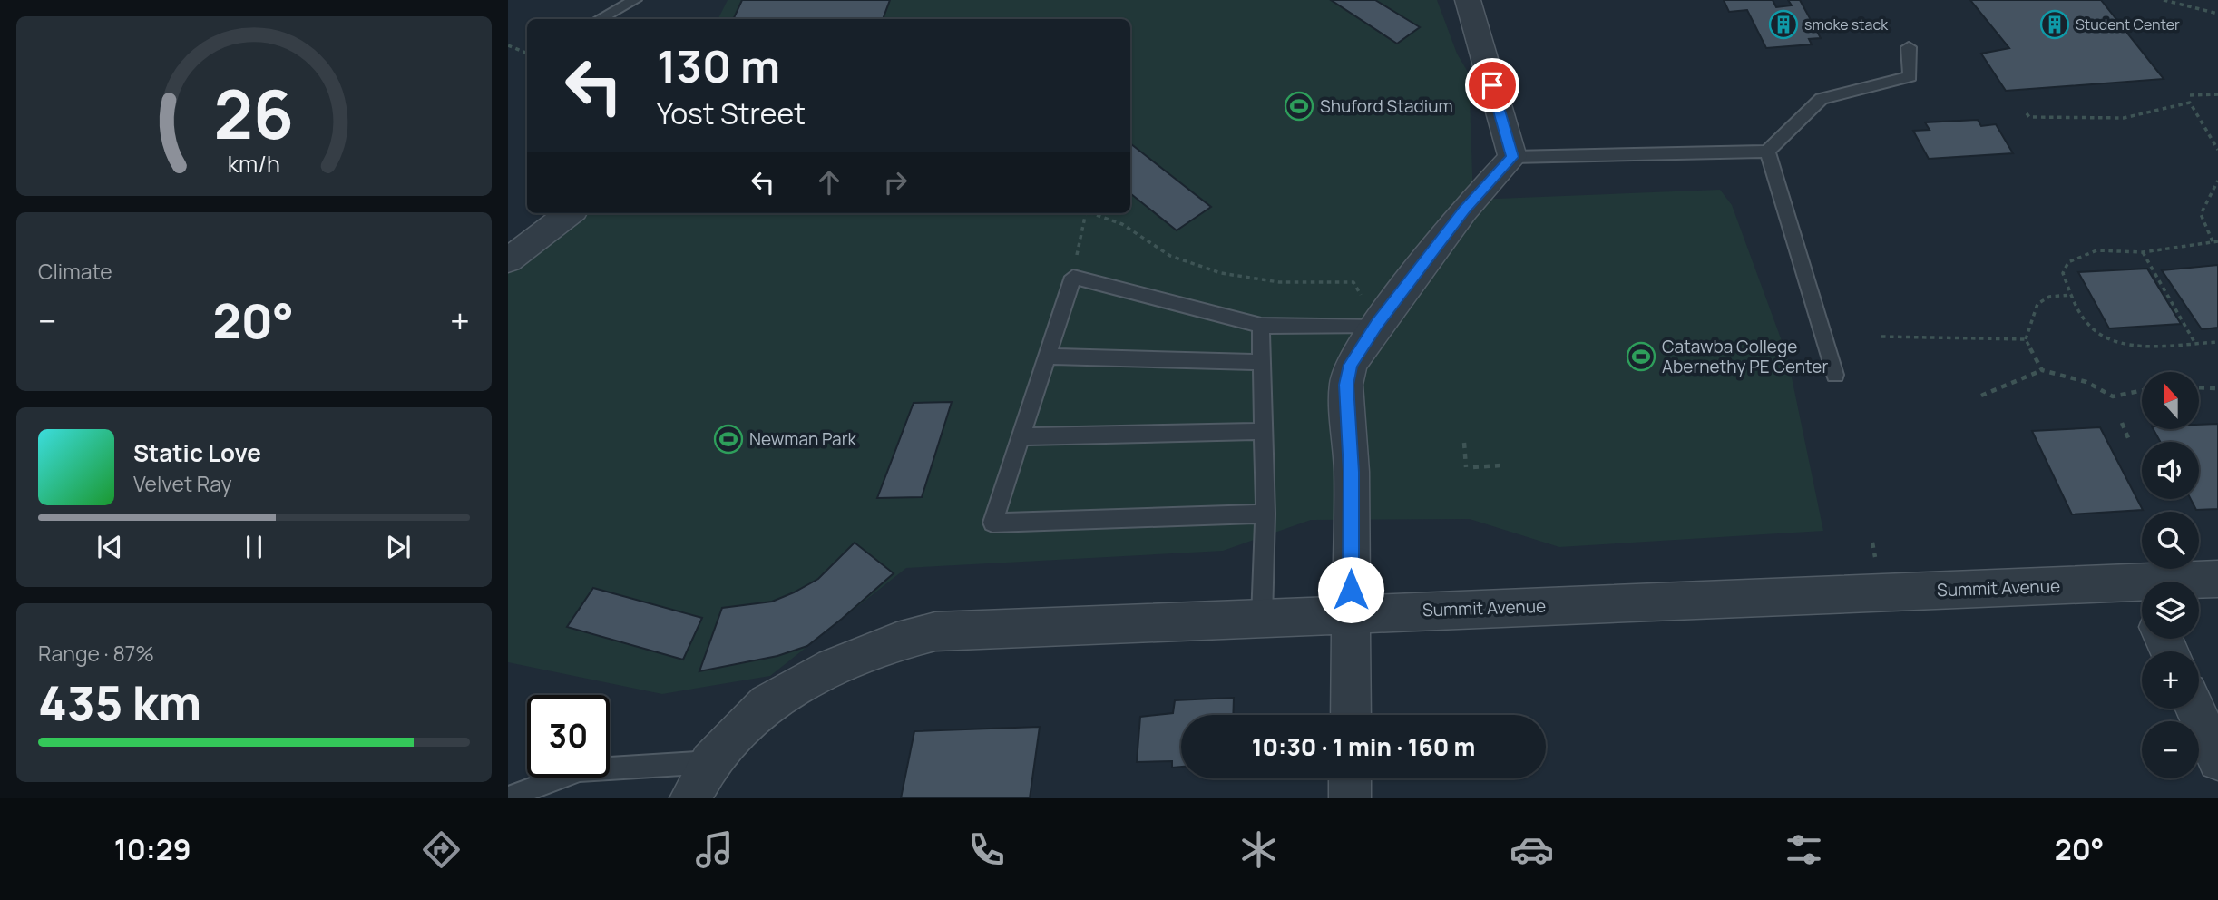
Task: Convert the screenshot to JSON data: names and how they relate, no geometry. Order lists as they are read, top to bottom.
{
  "streets": {
    "street": ["Summit Avenue"]
  },
  "places": {
    "building": ["smoke stack", "Student Center"],
    "sports": ["Shuford Stadium", "Catawba College Abernethy PE Center", "Newman Park"]
  },
  "north": "top",
  "page": {
    "turn": ["130 m", "Yost Street"],
    "tile": [
      "Climate",
      ["Range · 87%", "435 km"]
    ],
    "heat": ["−", "20°", "+"],
    "map_buttons": ["+", "−"],
    "song": ["Static Love", "Velvet Ray"],
    "limit": "30",
    "trip": "10:30 · 1 min · 160 m",
    "tabs": ["10:29", "20°"],
    "gauge": ["26", "km/h"]
  }
}
